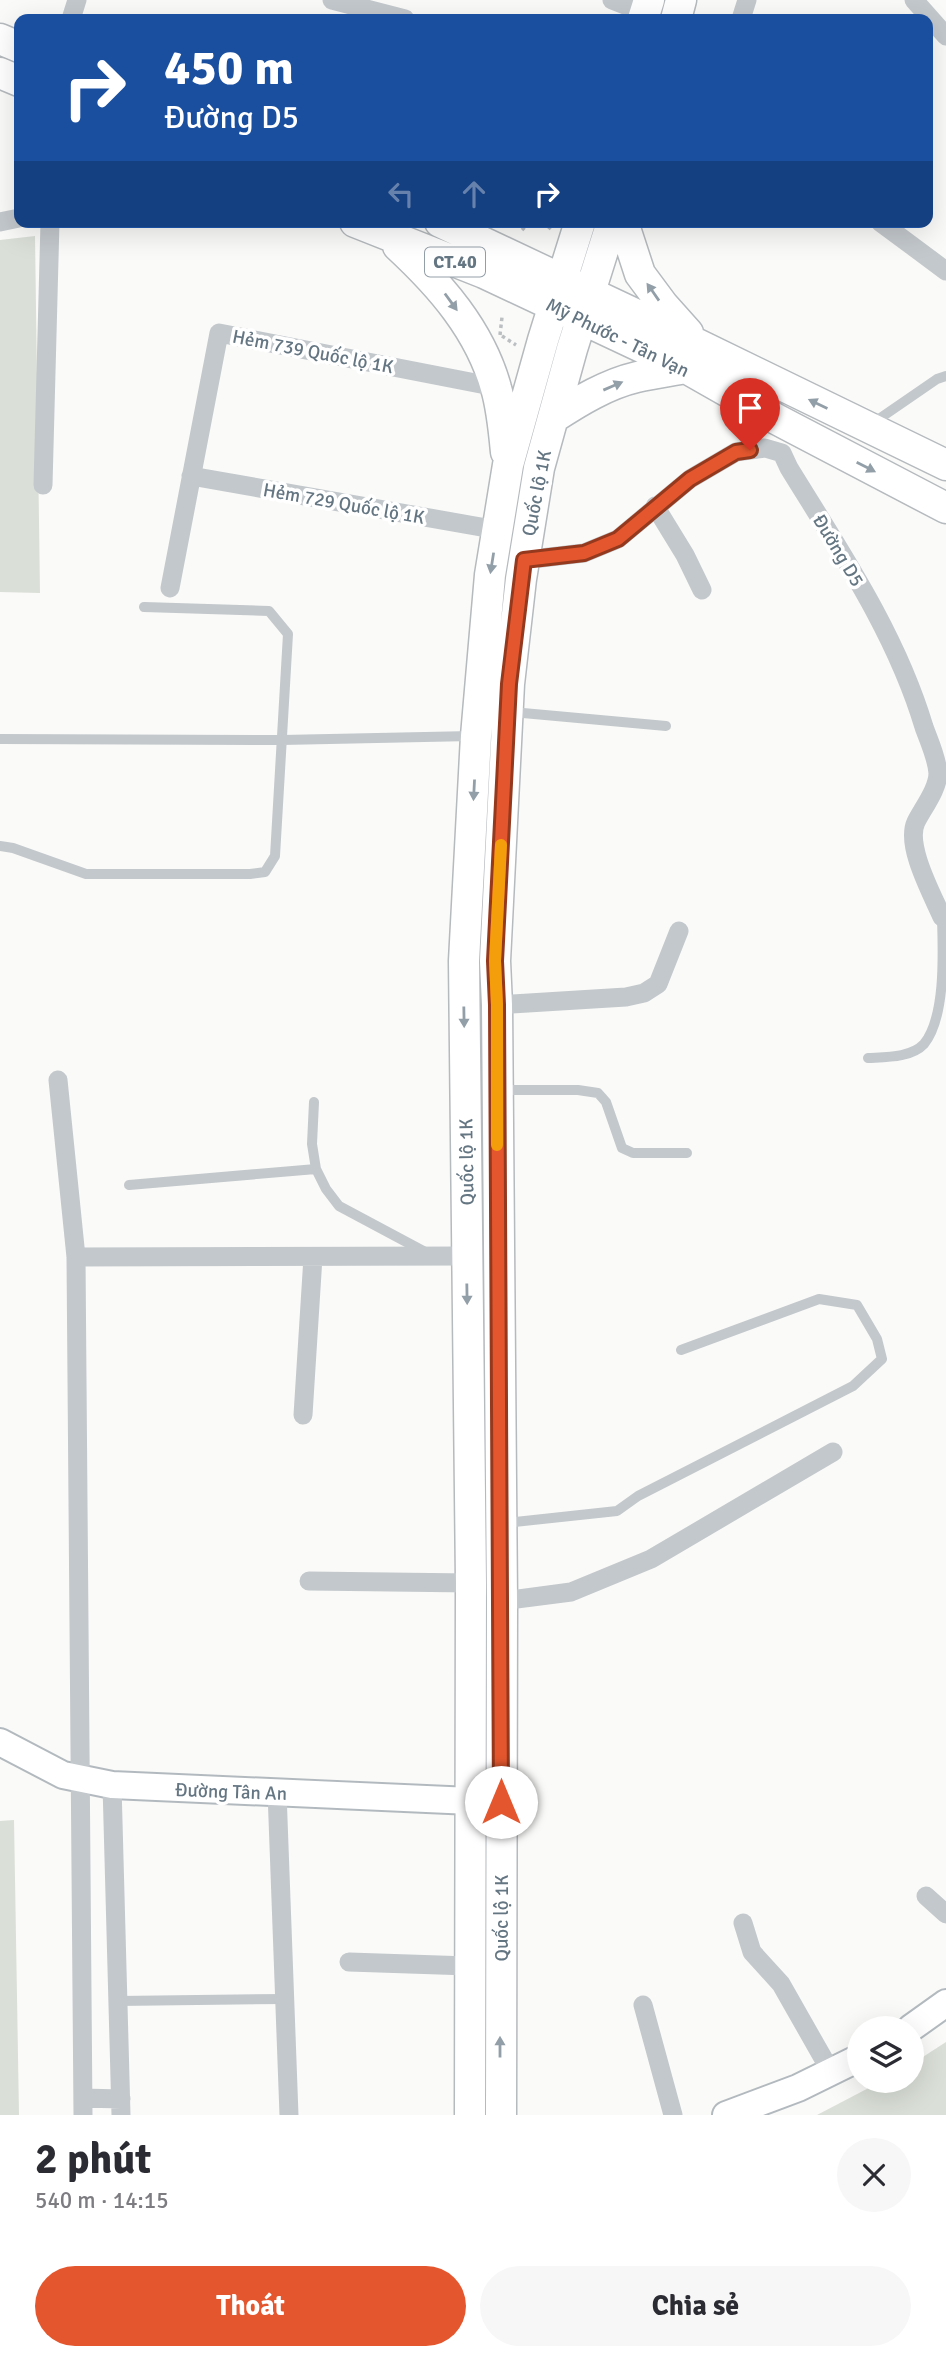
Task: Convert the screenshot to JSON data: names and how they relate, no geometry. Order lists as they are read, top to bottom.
{
  "streets": {
    "main road": ["CT.40", "Mỹ Phước - Tân Vạn", "Quốc lộ 1K"],
    "street": [
      "Hẻm 739 Quốc lộ 1K",
      "Hẻm 729 Quốc lộ 1K",
      "Đường D5",
      "Đường Tân An"
    ]
  },
  "crossings": [
    ["Mỹ Phước - Tân Vạn", "Quốc lộ 1K"],
    ["Hẻm 739 Quốc lộ 1K", "Hẻm 729 Quốc lộ 1K"],
    ["Quốc lộ 1K", "Hẻm 729 Quốc lộ 1K"],
    ["Quốc lộ 1K", "Đường Tân An"]
  ],
  "page": {
    "turn": ["450 m", "Đường D5"],
    "heading": ["2 phút", "540 m · 14:15"],
    "buttons": ["Thoát", "Chia sẻ"]
  }
}
